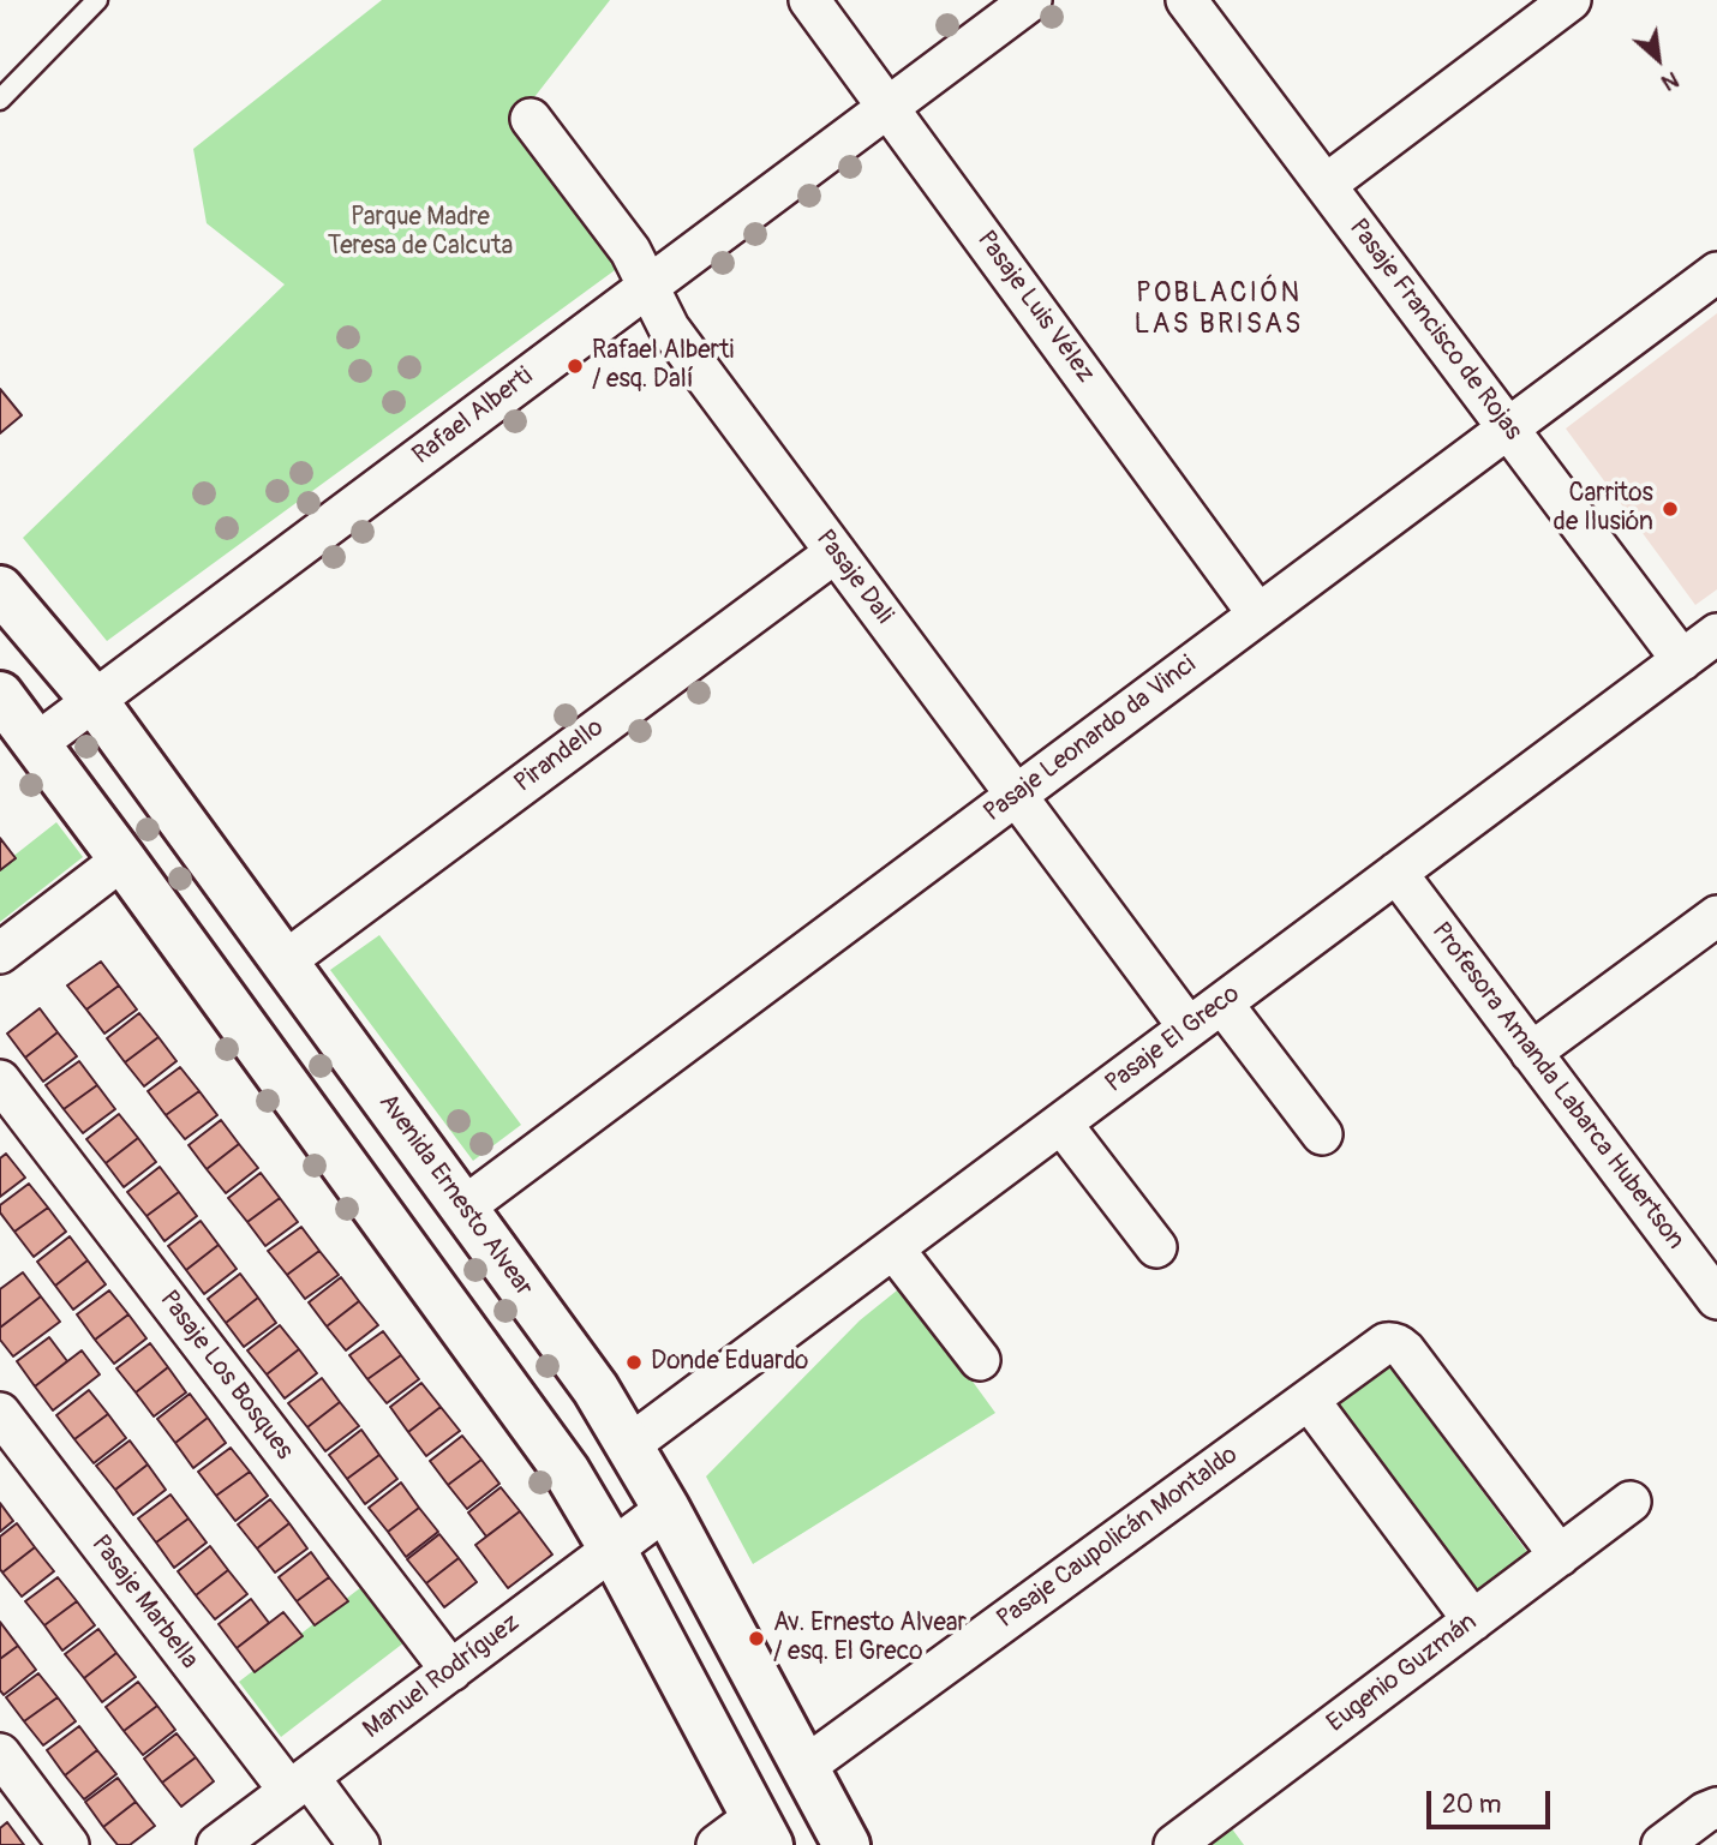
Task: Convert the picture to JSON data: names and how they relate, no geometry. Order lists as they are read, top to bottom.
{
  "streets": {
    "main road": ["Avenida Ernesto Alvear"],
    "street": [
      "Pasaje Luis Vélez",
      "Pasaje Francisco de Rojas",
      "Rafael Alberti",
      "Pasaje Dali",
      "Pasaje Leonardo da Vinci",
      "Pirandello",
      "Pasaje El Greco",
      "Profesora Amanda Labarca Hubertson",
      "Pasaje Los Bosques",
      "Pasaje Caupolicán Montaldo",
      "Pasaje Marbella",
      "Eugenio Guzmán",
      "Manuel Rodríguez"
    ]
  },
  "crossings": [
    ["Pasaje Luis Vélez", "Rafael Alberti"],
    ["Pasaje Luis Vélez", "Pasaje Leonardo da Vinci"],
    ["Pasaje Francisco de Rojas", "Pasaje Leonardo da Vinci"],
    ["Pasaje Francisco de Rojas", "Pasaje El Greco"],
    ["Rafael Alberti", "Pasaje Dali"],
    ["Rafael Alberti", "Avenida Ernesto Alvear"],
    ["Pasaje Dali", "Pasaje Leonardo da Vinci"],
    ["Pasaje Dali", "Pirandello"],
    ["Pasaje Dali", "Pasaje El Greco"],
    ["Pasaje Leonardo da Vinci", "Avenida Ernesto Alvear"],
    ["Pirandello", "Avenida Ernesto Alvear"],
    ["Pasaje El Greco", "Profesora Amanda Labarca Hubertson"],
    ["Pasaje El Greco", "Avenida Ernesto Alvear"],
    ["Avenida Ernesto Alvear", "Pasaje Caupolicán Montaldo"],
    ["Avenida Ernesto Alvear", "Manuel Rodríguez"],
    ["Pasaje Los Bosques", "Manuel Rodríguez"],
    ["Pasaje Caupolicán Montaldo", "Eugenio Guzmán"],
    ["Pasaje Marbella", "Manuel Rodríguez"]
  ],
  "districts": ["POBLACIÓN LAS BRISAS"],
  "parks": ["Parque Madre Teresa de Calcuta"],
  "places": [
    "Rafael Alberti / esq. Dalí",
    "Carritos de Ilusión",
    "Donde Eduardo",
    "Av. Ernesto Alvear / esq. El Greco"
  ],
  "scale_bar": "20 m",
  "north": "bottom right"
}
